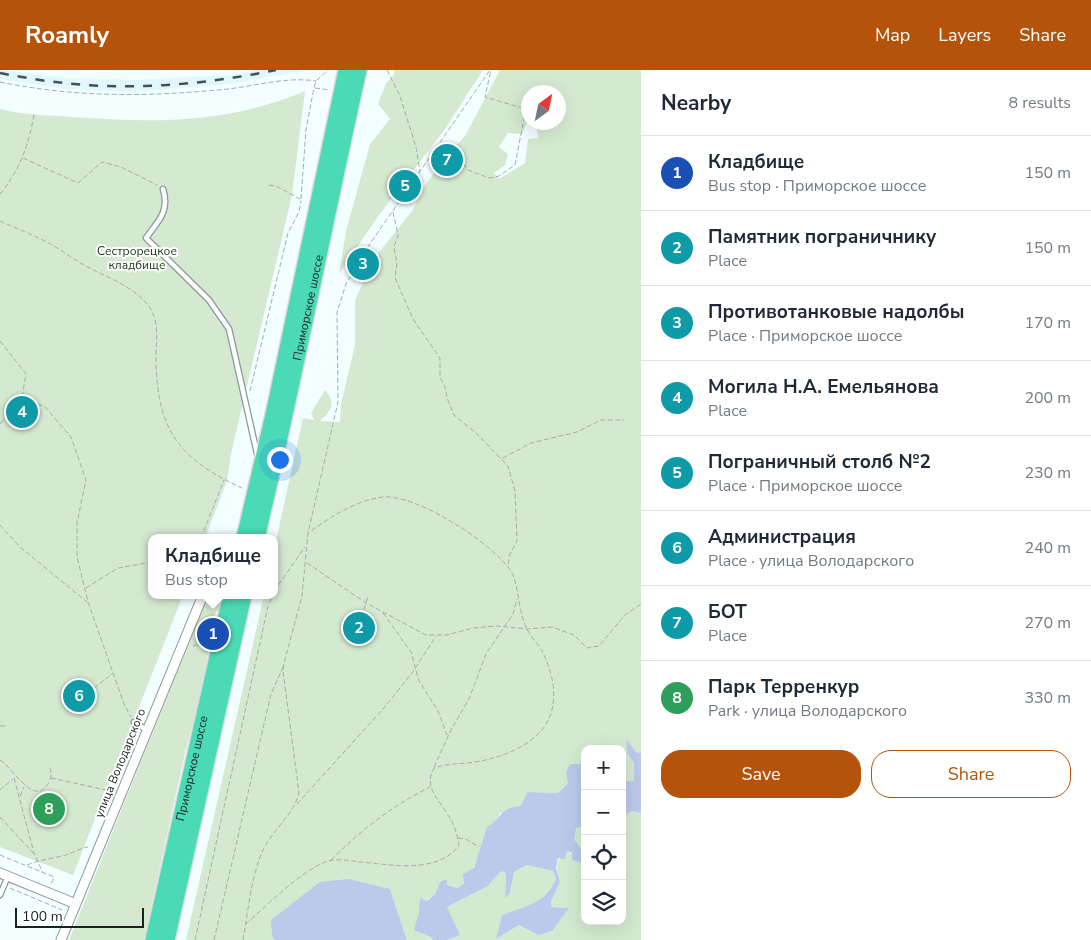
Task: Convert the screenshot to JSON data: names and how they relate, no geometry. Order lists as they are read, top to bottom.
{
  "streets": {
    "highway": ["Приморское шоссе"],
    "street": ["улица Володарского"]
  },
  "parks": ["Сестрорецкое кладбище"],
  "scale_bar": "100 m",
  "north": "top right",
  "page": {
    "header": "Roamly",
    "nav": ["Map", "Layers", "Share"],
    "heading": ["Nearby", "8 results"],
    "list": [
      {
        "mark": "1",
        "name": "Кладбище",
        "note": "Bus stop · Приморское шоссе",
        "value": "150 m"
      },
      {
        "mark": "2",
        "name": "Памятник пограничнику",
        "note": "Place",
        "value": "150 m"
      },
      {
        "mark": "3",
        "name": "Противотанковые надолбы",
        "note": "Place · Приморское шоссе",
        "value": "170 m"
      },
      {
        "mark": "4",
        "name": "Могила Н.А. Емельянова",
        "note": "Place",
        "value": "200 m"
      },
      {
        "mark": "5",
        "name": "Пограничный столб №2",
        "note": "Place · Приморское шоссе",
        "value": "230 m"
      },
      {
        "mark": "6",
        "name": "Администрация",
        "note": "Place · улица Володарского",
        "value": "240 m"
      },
      {
        "mark": "7",
        "name": "БОТ",
        "note": "Place",
        "value": "270 m"
      },
      {
        "mark": "8",
        "name": "Парк Терренкур",
        "note": "Park · улица Володарского",
        "value": "330 m"
      }
    ],
    "pins": [
      "7",
      "5",
      "3",
      "4",
      "2",
      "1",
      "6",
      "8"
    ],
    "popup": ["Кладбище", "Bus stop"],
    "buttons": ["Save", "Share"],
    "map_buttons": ["+", "−"],
    "scale": "100 m"
  }
}
